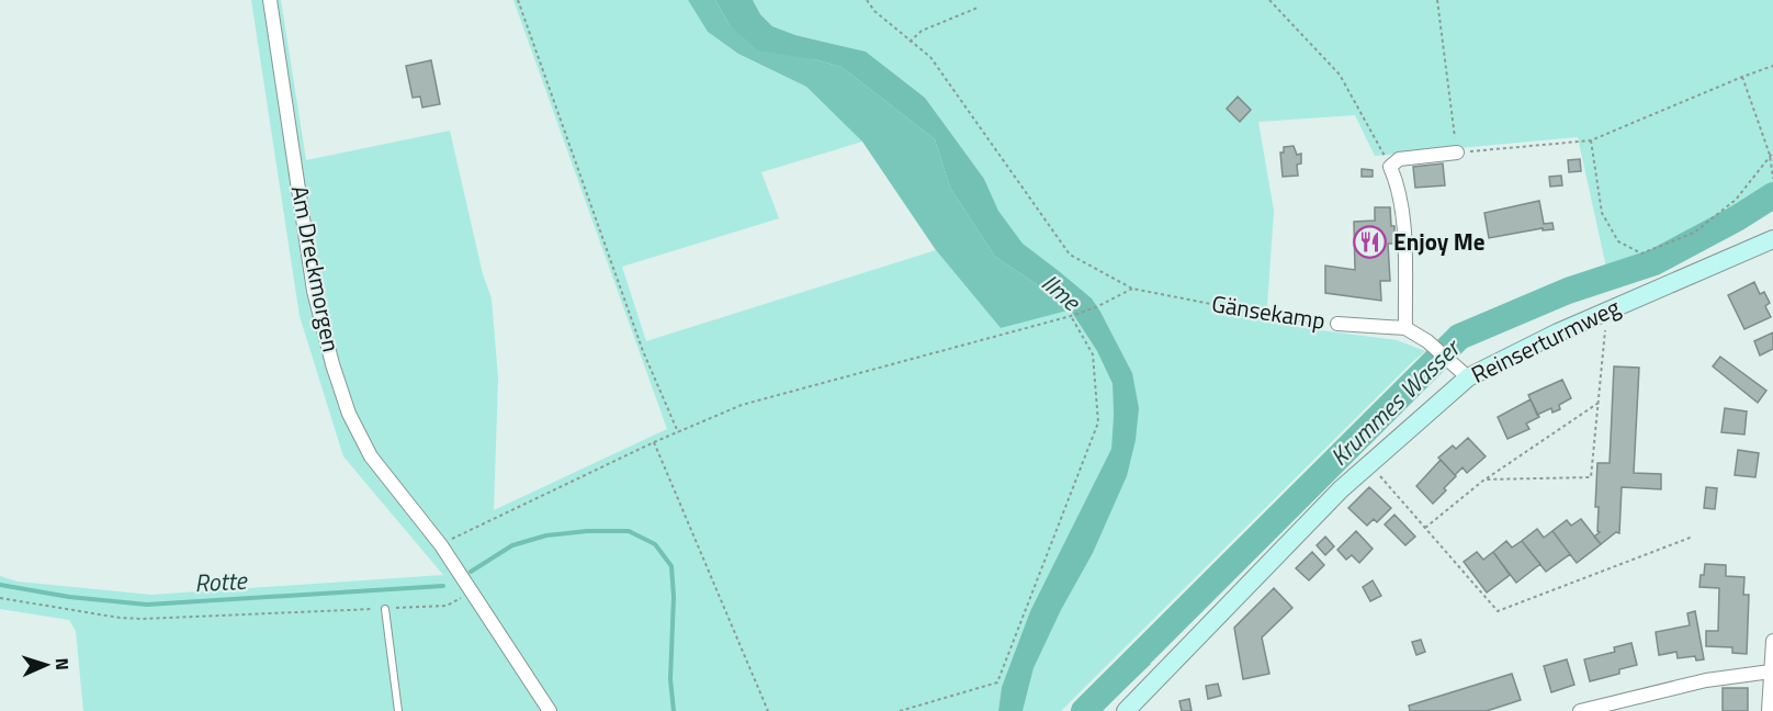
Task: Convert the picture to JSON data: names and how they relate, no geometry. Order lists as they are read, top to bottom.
{
  "streets": {
    "main road": ["Reinserturmweg"],
    "street": ["Am Dreckmorgen", "Gänsekamp"]
  },
  "water": ["Ilme", "Krummes Wasser", "Rotte"],
  "places": {
    "restaurant": ["Enjoy Me"]
  },
  "north": "right"
}
